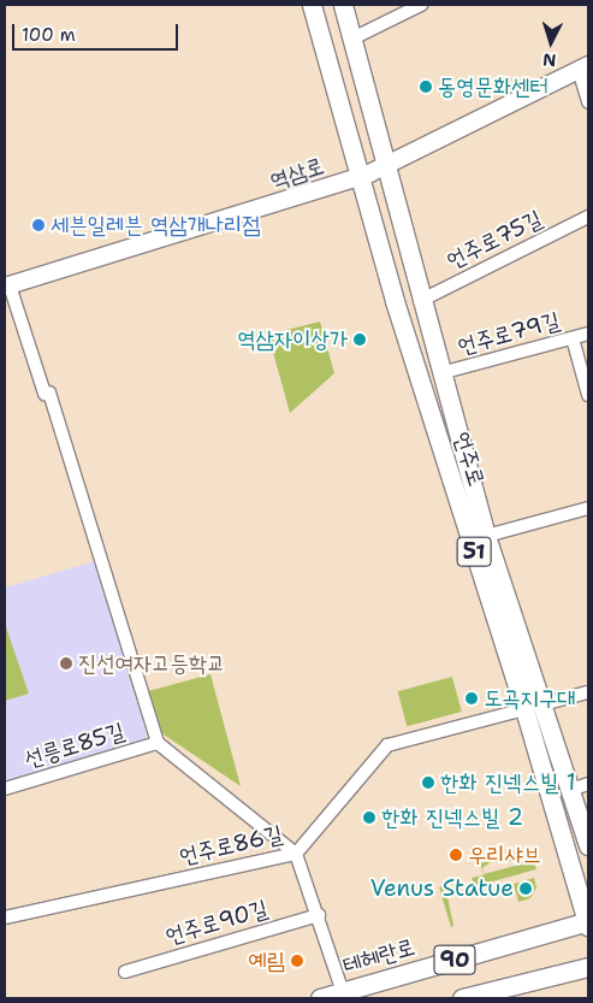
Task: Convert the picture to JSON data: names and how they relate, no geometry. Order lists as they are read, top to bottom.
{
  "streets": {
    "main road": [
      "역삼로",
      "언주로",
      "51",
      "테헤란로",
      "90"
    ],
    "street": [
      "언주로75길",
      "언주로79길",
      "선릉로85길",
      "언주로86길",
      "언주로90길"
    ]
  },
  "crossings": [
    ["역삼로", "언주로"],
    ["언주로75길", "언주로"],
    ["언주로79길", "언주로"],
    ["언주로", "언주로86길"],
    ["언주로", "테헤란로"]
  ],
  "places": [
    "동영문화센터",
    "세븐일레븐 역삼개나리점",
    "역삼자이상가",
    "진선여자고등학교",
    "도곡지구대",
    "한화 진넥스빌 1",
    "한화 진넥스빌 2",
    "우리샤브",
    "Venus Statue",
    "예림"
  ],
  "scale_bar": "100 m",
  "north": "bottom"
}
